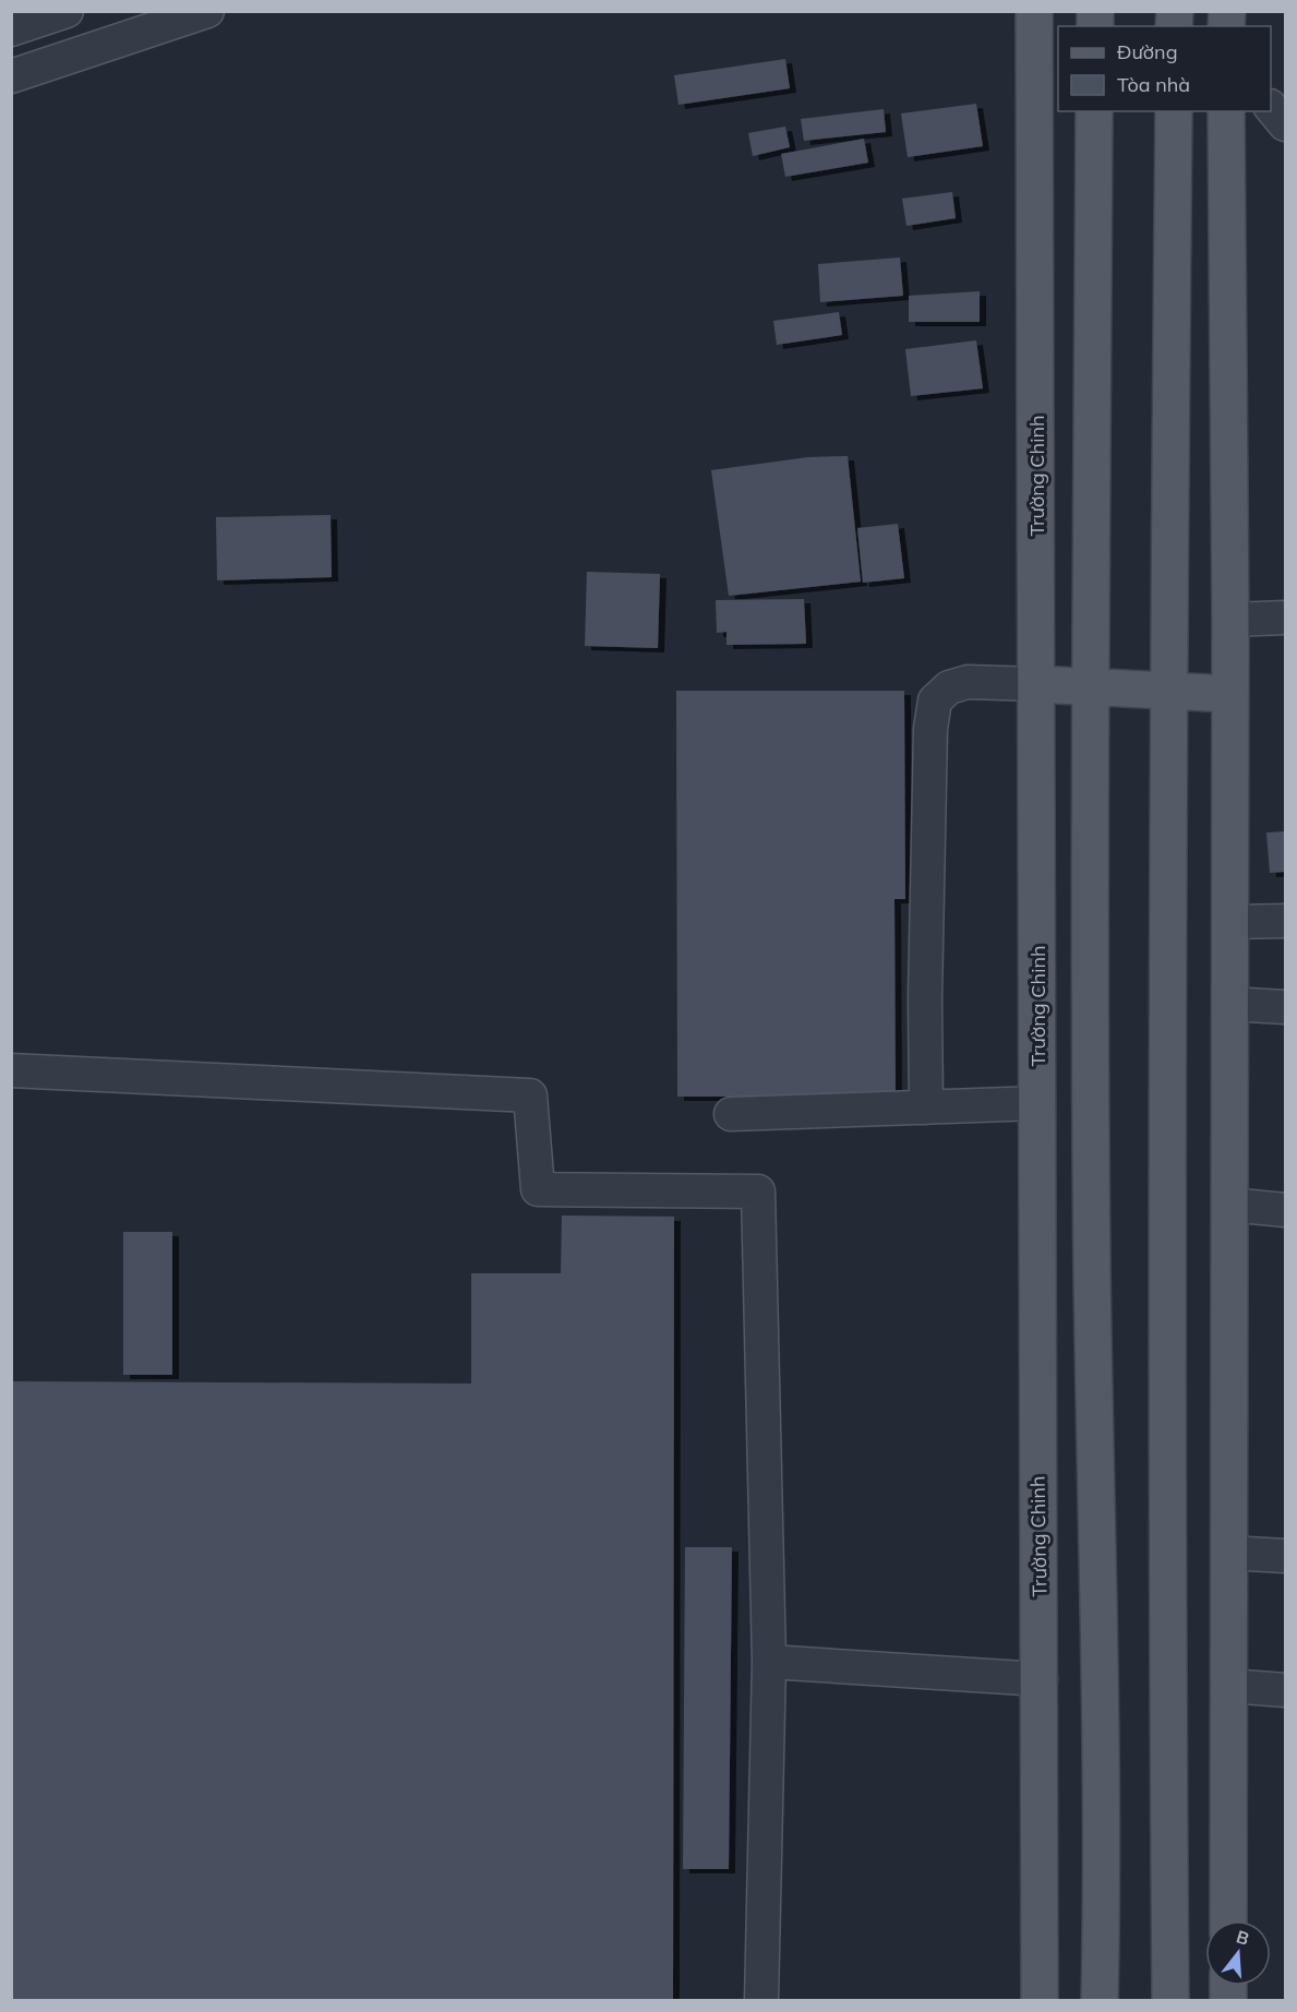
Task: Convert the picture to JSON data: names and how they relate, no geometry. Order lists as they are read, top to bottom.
{
  "streets": {
    "main road": ["Trường Chinh"]
  },
  "legend": ["Đường", "Tòa nhà"],
  "north": "top"
}
